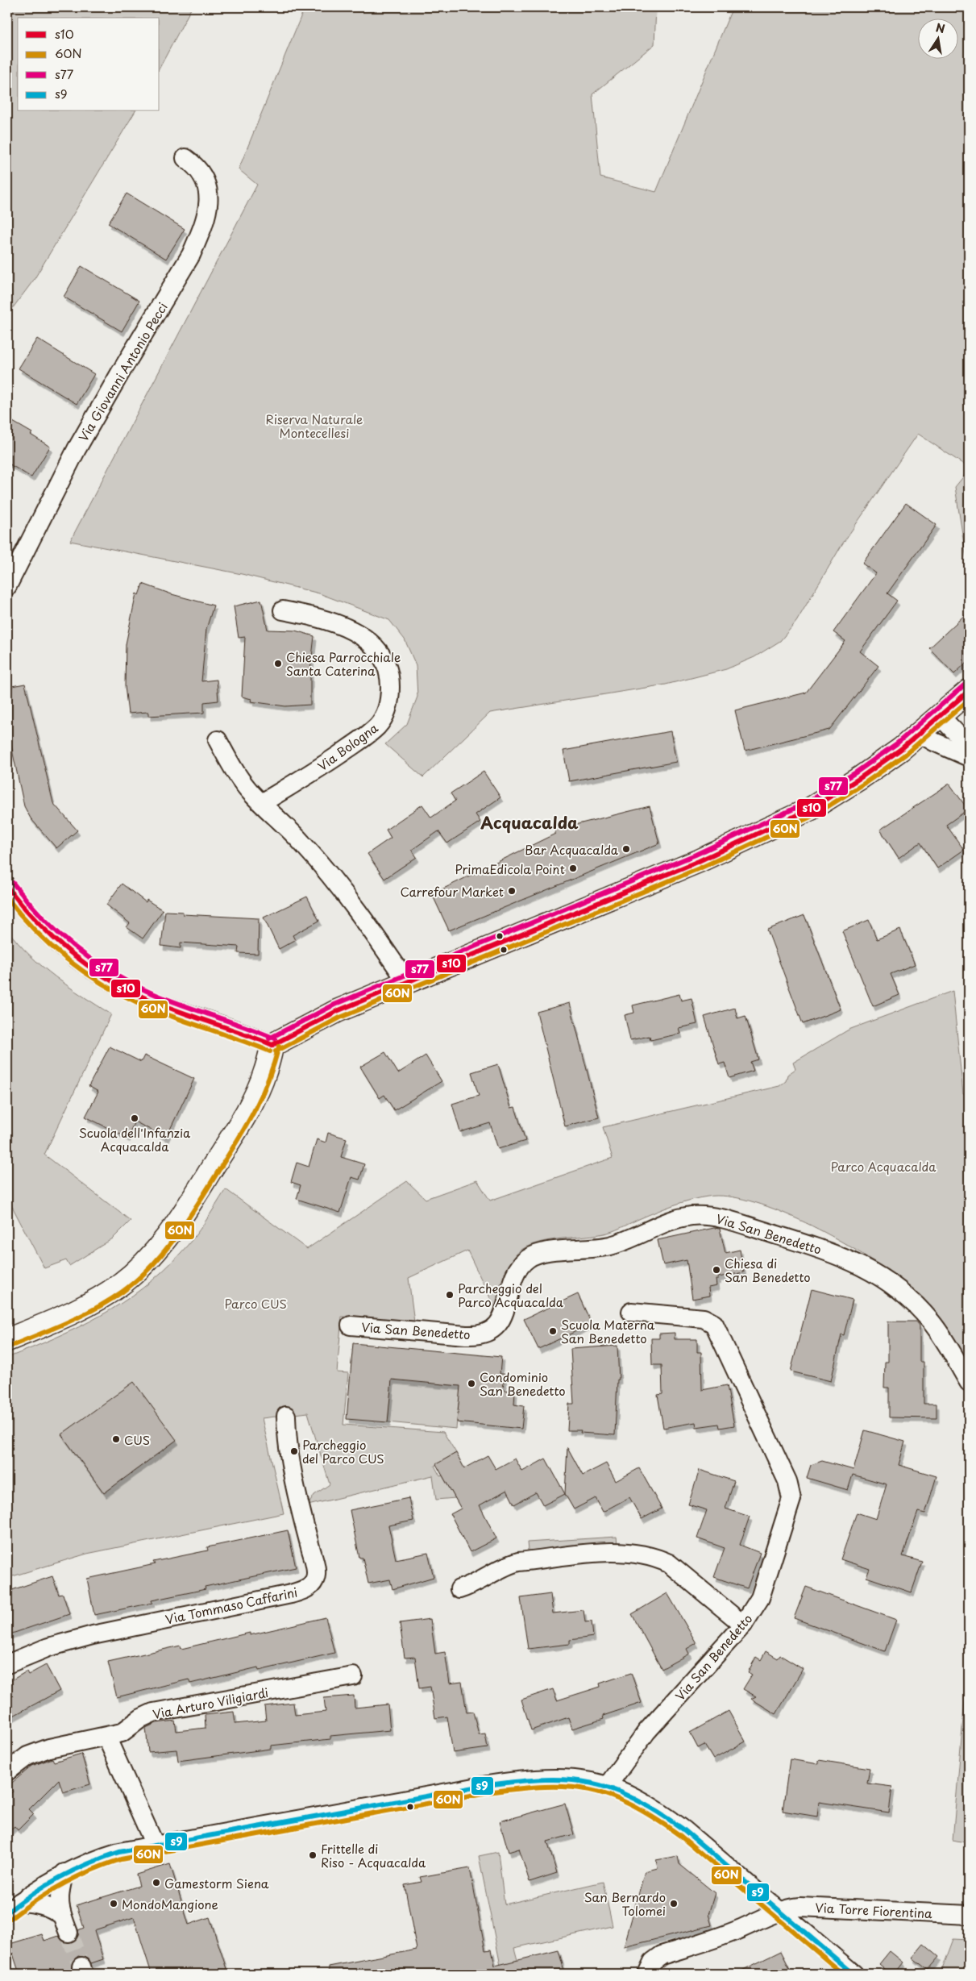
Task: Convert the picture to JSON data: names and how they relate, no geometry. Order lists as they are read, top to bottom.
{
  "streets": {
    "street": [
      "Via Giovanni Antonio Pecci",
      "Via Bologna",
      "Via San Benedetto",
      "Via Tommaso Caffarini",
      "Via Arturo Viligiardi",
      "Via Torre Fiorentina"
    ]
  },
  "districts": ["Acquacalda"],
  "parks": ["Riserva Naturale Montecellesi", "Parco Acquacalda", "Parco CUS"],
  "places": [
    "Chiesa Parrocchiale Santa Caterina",
    "Bar Acquacalda",
    "PrimaEdicola Point",
    "Carrefour Market",
    "Scuola dell'Infanzia Acquacalda",
    "Chiesa di San Benedetto",
    "Parcheggio del Parco Acquacalda",
    "Scuola Materna San Benedetto",
    "Condominio San Benedetto",
    "CUS",
    "Parcheggio del Parco CUS",
    "Frittelle di Riso - Acquacalda",
    "Gamestorm Siena",
    "MondoMangione",
    "San Bernardo Tolomei"
  ],
  "lines": [
    "transit line s77",
    "transit line s10",
    "transit line 60N",
    "transit line s9"
  ],
  "legend": [
    "s10",
    "60N",
    "s77",
    "s9"
  ],
  "north": "top"
}
